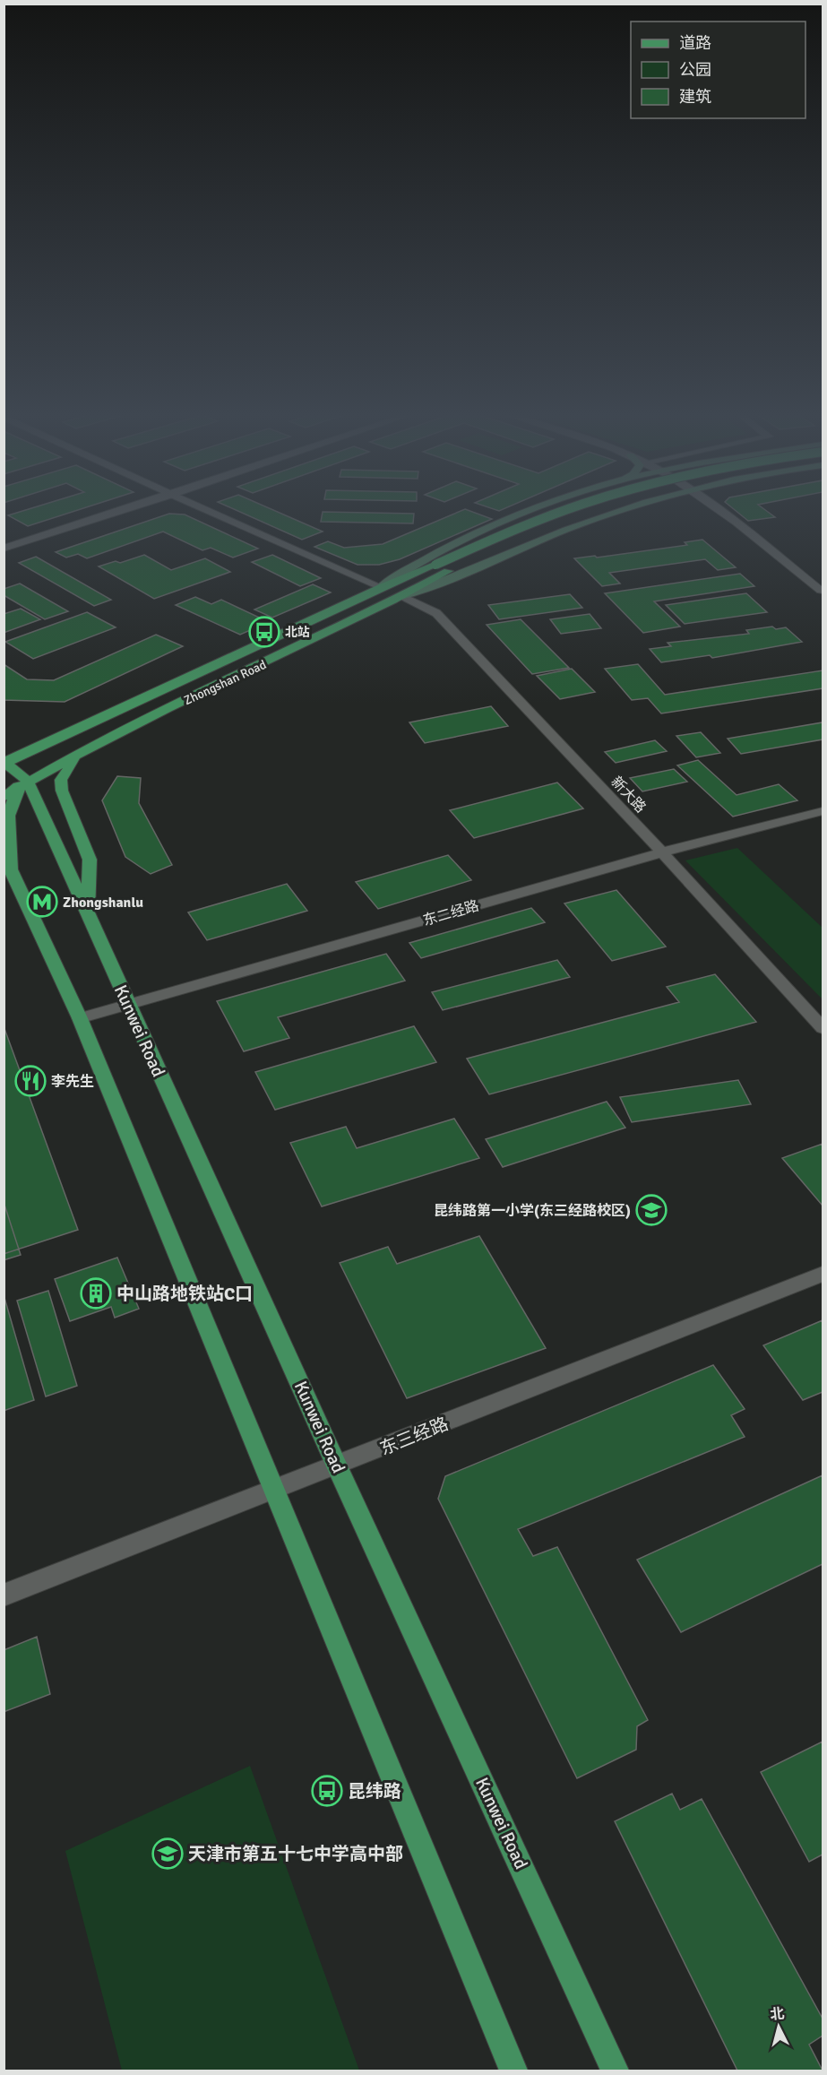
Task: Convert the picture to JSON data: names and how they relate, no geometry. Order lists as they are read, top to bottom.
{
  "streets": {
    "main road": ["Zhongshan Road", "Kunwei Road"],
    "street": ["新大路", "东二经路", "东三经路"]
  },
  "crossings": [
    ["Zhongshan Road", "新大路"],
    ["Zhongshan Road", "Kunwei Road"],
    ["新大路", "东二经路"],
    ["东二经路", "Kunwei Road"],
    ["Kunwei Road", "东三经路"]
  ],
  "places": {
    "bus stop": ["北站", "昆纬路"],
    "metro station": ["Zhongshanlu"],
    "restaurant": ["李先生"],
    "school or university": ["昆纬路第一小学(东三经路校区)", "天津市第五十七中学高中部"],
    "building": ["中山路地铁站C口"]
  },
  "legend": ["道路", "公园", "建筑"],
  "north": "top"
}
